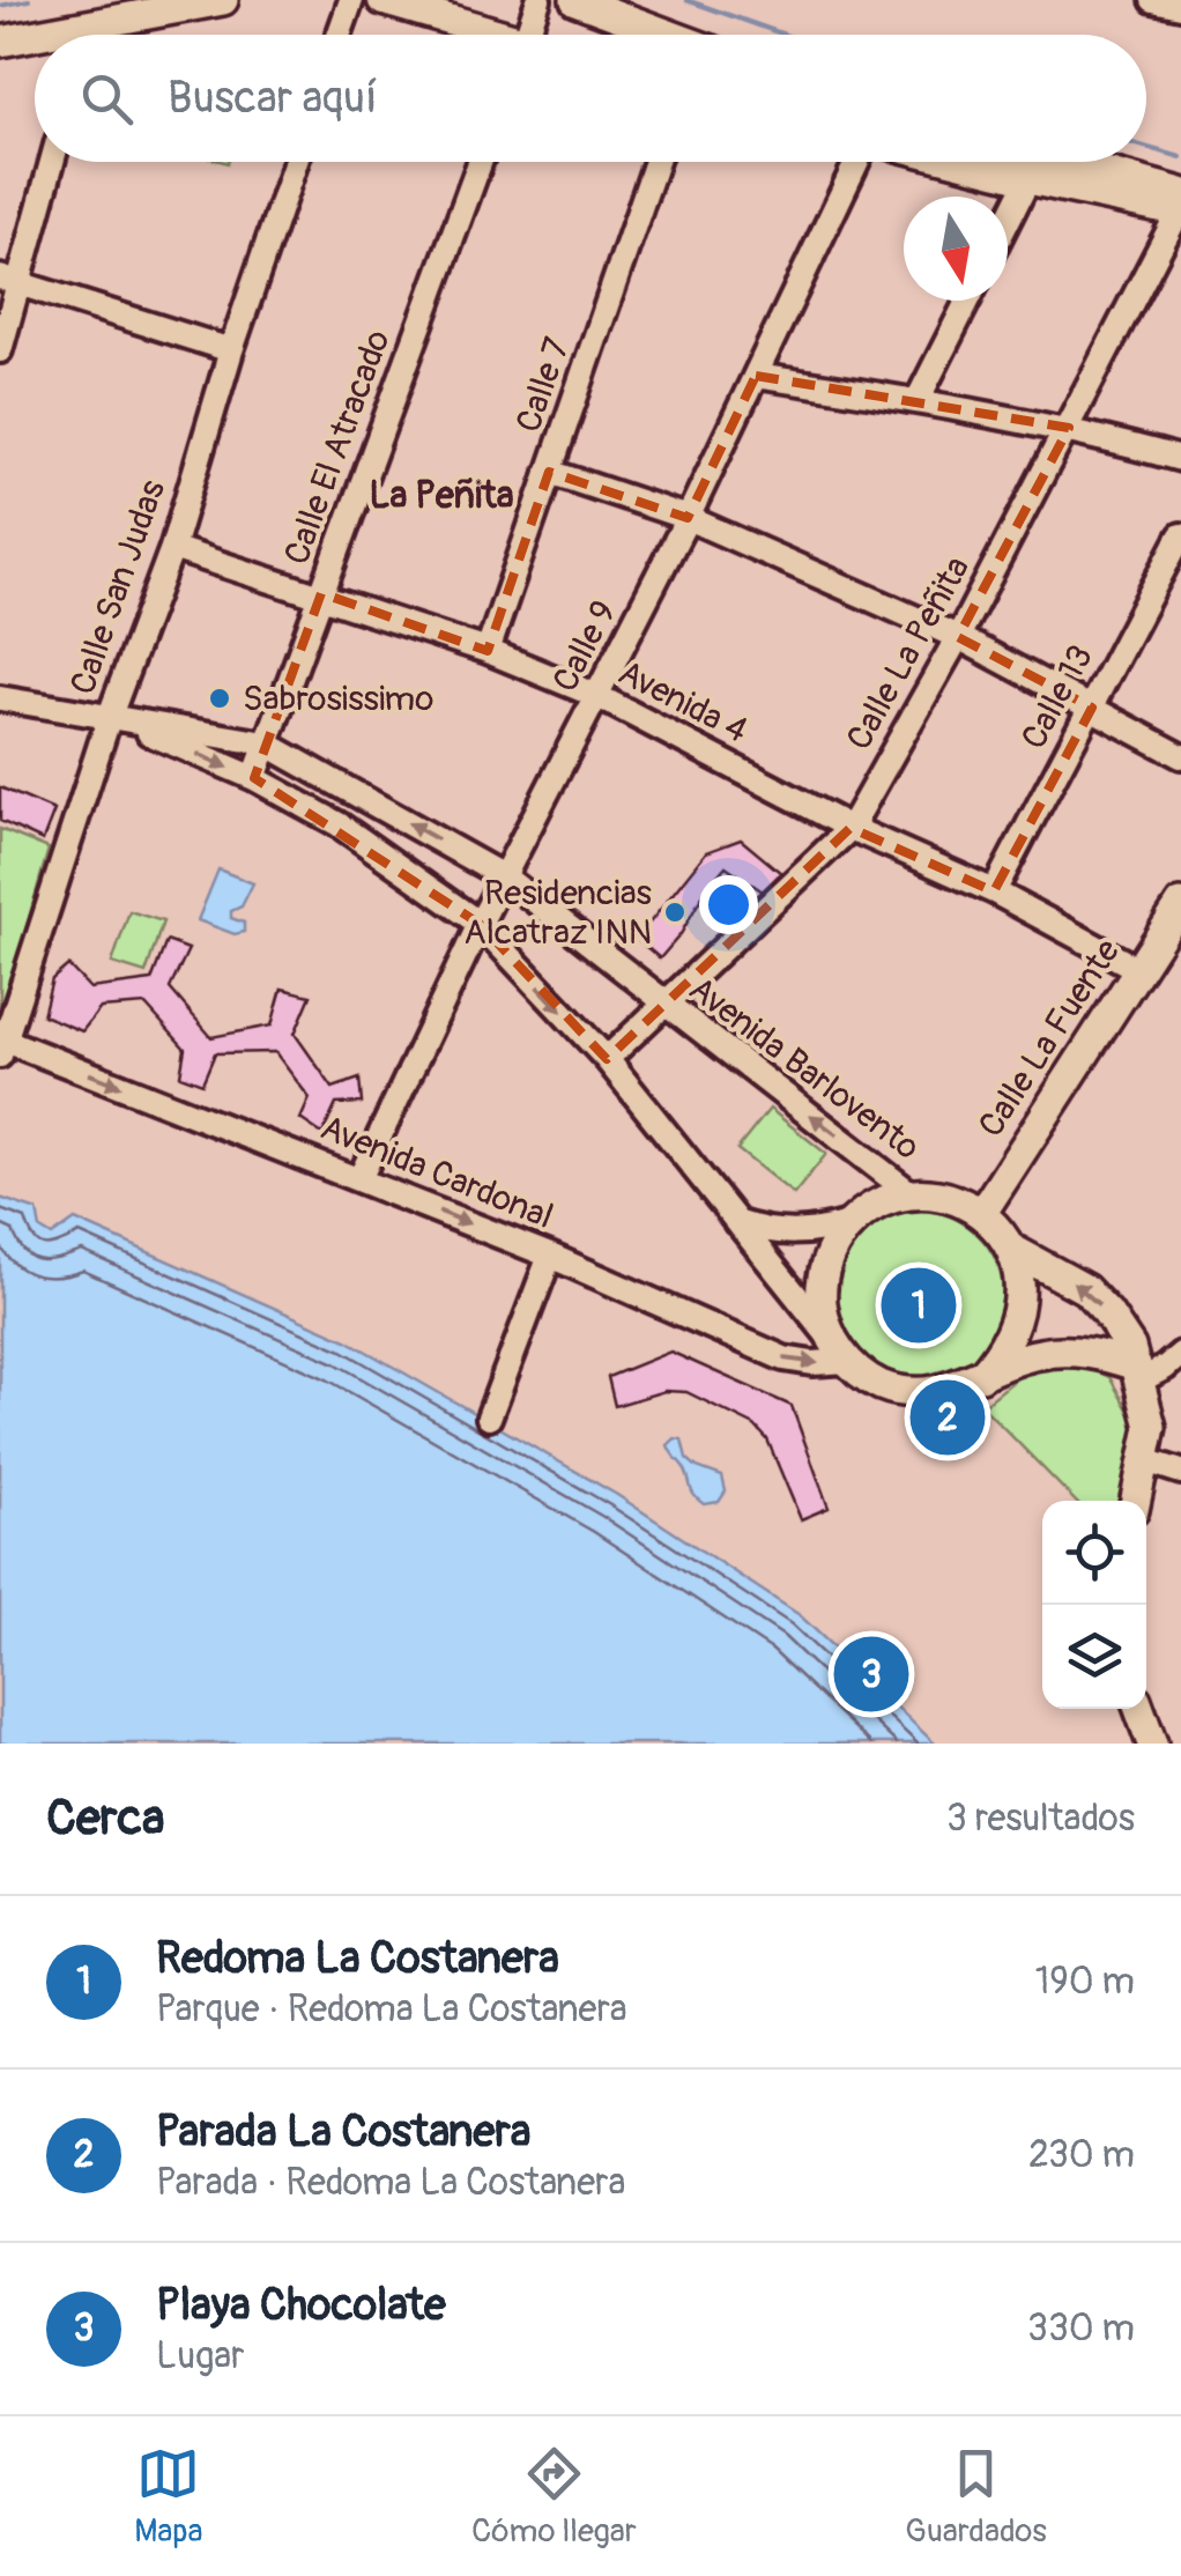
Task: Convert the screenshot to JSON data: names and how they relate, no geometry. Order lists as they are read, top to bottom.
{
  "streets": {
    "main road": ["Calle La Fuente"],
    "street": [
      "Calle 7",
      "Calle El Atracado",
      "Calle San Judas",
      "Calle 9",
      "Calle La Peñita",
      "Calle 13",
      "Avenida 4",
      "Avenida Barlovento",
      "Avenida Cardonal"
    ]
  },
  "crossings": [
    ["Calle 7", "Avenida 4"],
    ["Calle El Atracado", "Avenida 4"],
    ["Calle El Atracado", "Avenida Barlovento"],
    ["Calle San Judas", "Avenida 4"],
    ["Calle San Judas", "Avenida Barlovento"],
    ["Calle San Judas", "Avenida Cardonal"],
    ["Calle 9", "Avenida 4"],
    ["Calle 9", "Avenida Barlovento"],
    ["Calle 9", "Avenida Cardonal"],
    ["Calle La Peñita", "Avenida 4"],
    ["Calle La Peñita", "Avenida Barlovento"],
    ["Calle 13", "Avenida 4"],
    ["Avenida 4", "Calle La Fuente"],
    ["Calle La Fuente", "Avenida Barlovento"],
    ["Calle La Fuente", "Avenida Cardonal"],
    ["Avenida Barlovento", "Avenida Cardonal"]
  ],
  "one_way": ["Avenida Cardonal"],
  "districts": ["La Peñita"],
  "places": ["Sabrosissimo", "Residencias Alcatraz INN"],
  "north": "bottom",
  "page": {
    "search": "Buscar aquí",
    "pins": ["1", "2", "3"],
    "heading": ["Cerca", "3 resultados"],
    "list": [
      {
        "mark": "1",
        "name": "Redoma La Costanera",
        "note": "Parque · Redoma La Costanera",
        "value": "190 m"
      },
      {
        "mark": "2",
        "name": "Parada La Costanera",
        "note": "Parada · Redoma La Costanera",
        "value": "230 m"
      },
      {
        "mark": "3",
        "name": "Playa Chocolate",
        "note": "Lugar",
        "value": "330 m"
      }
    ],
    "nav": ["Mapa", "Cómo llegar", "Guardados"]
  }
}
